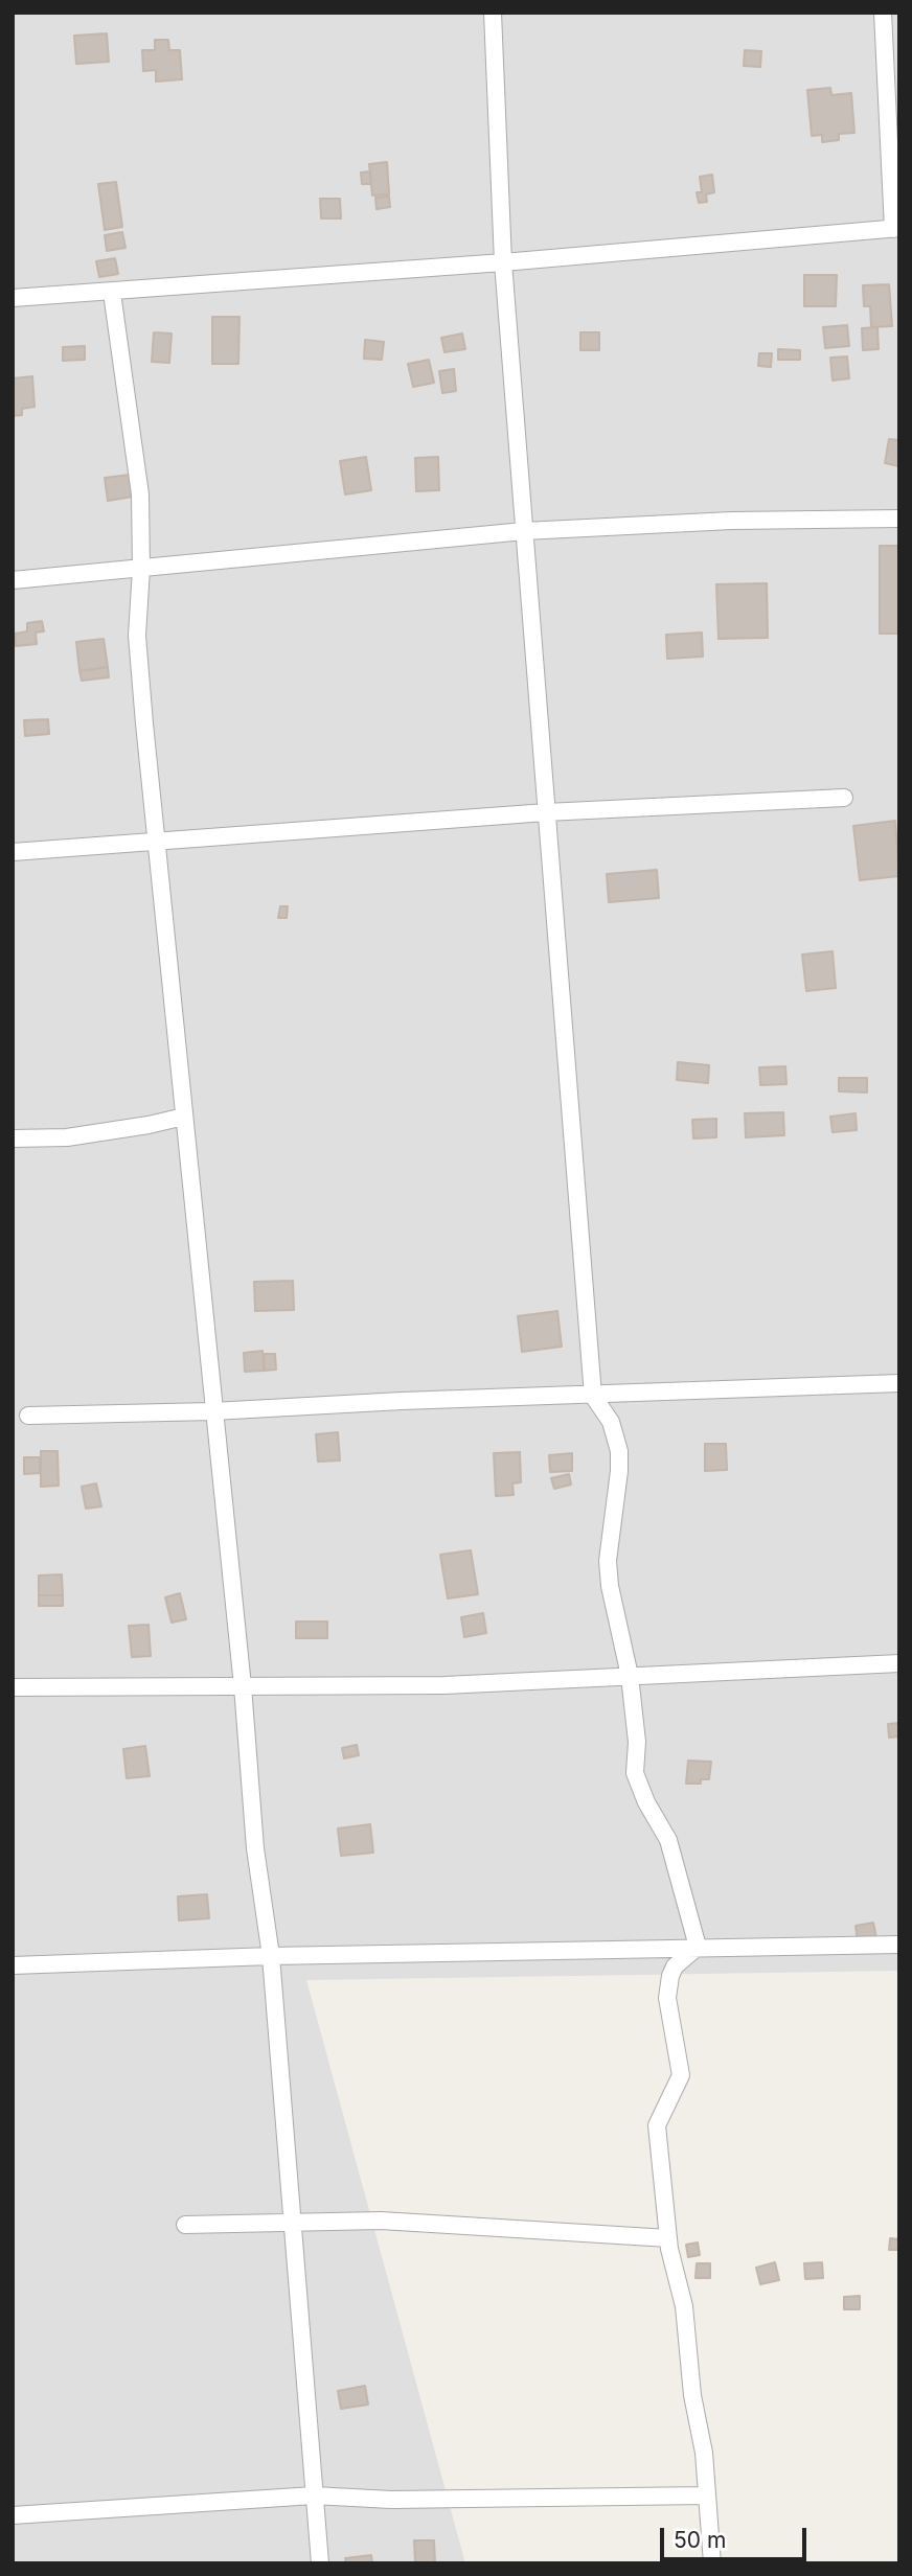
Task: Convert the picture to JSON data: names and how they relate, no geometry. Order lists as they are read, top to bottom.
{
  "scale_bar": "50 m"
}
